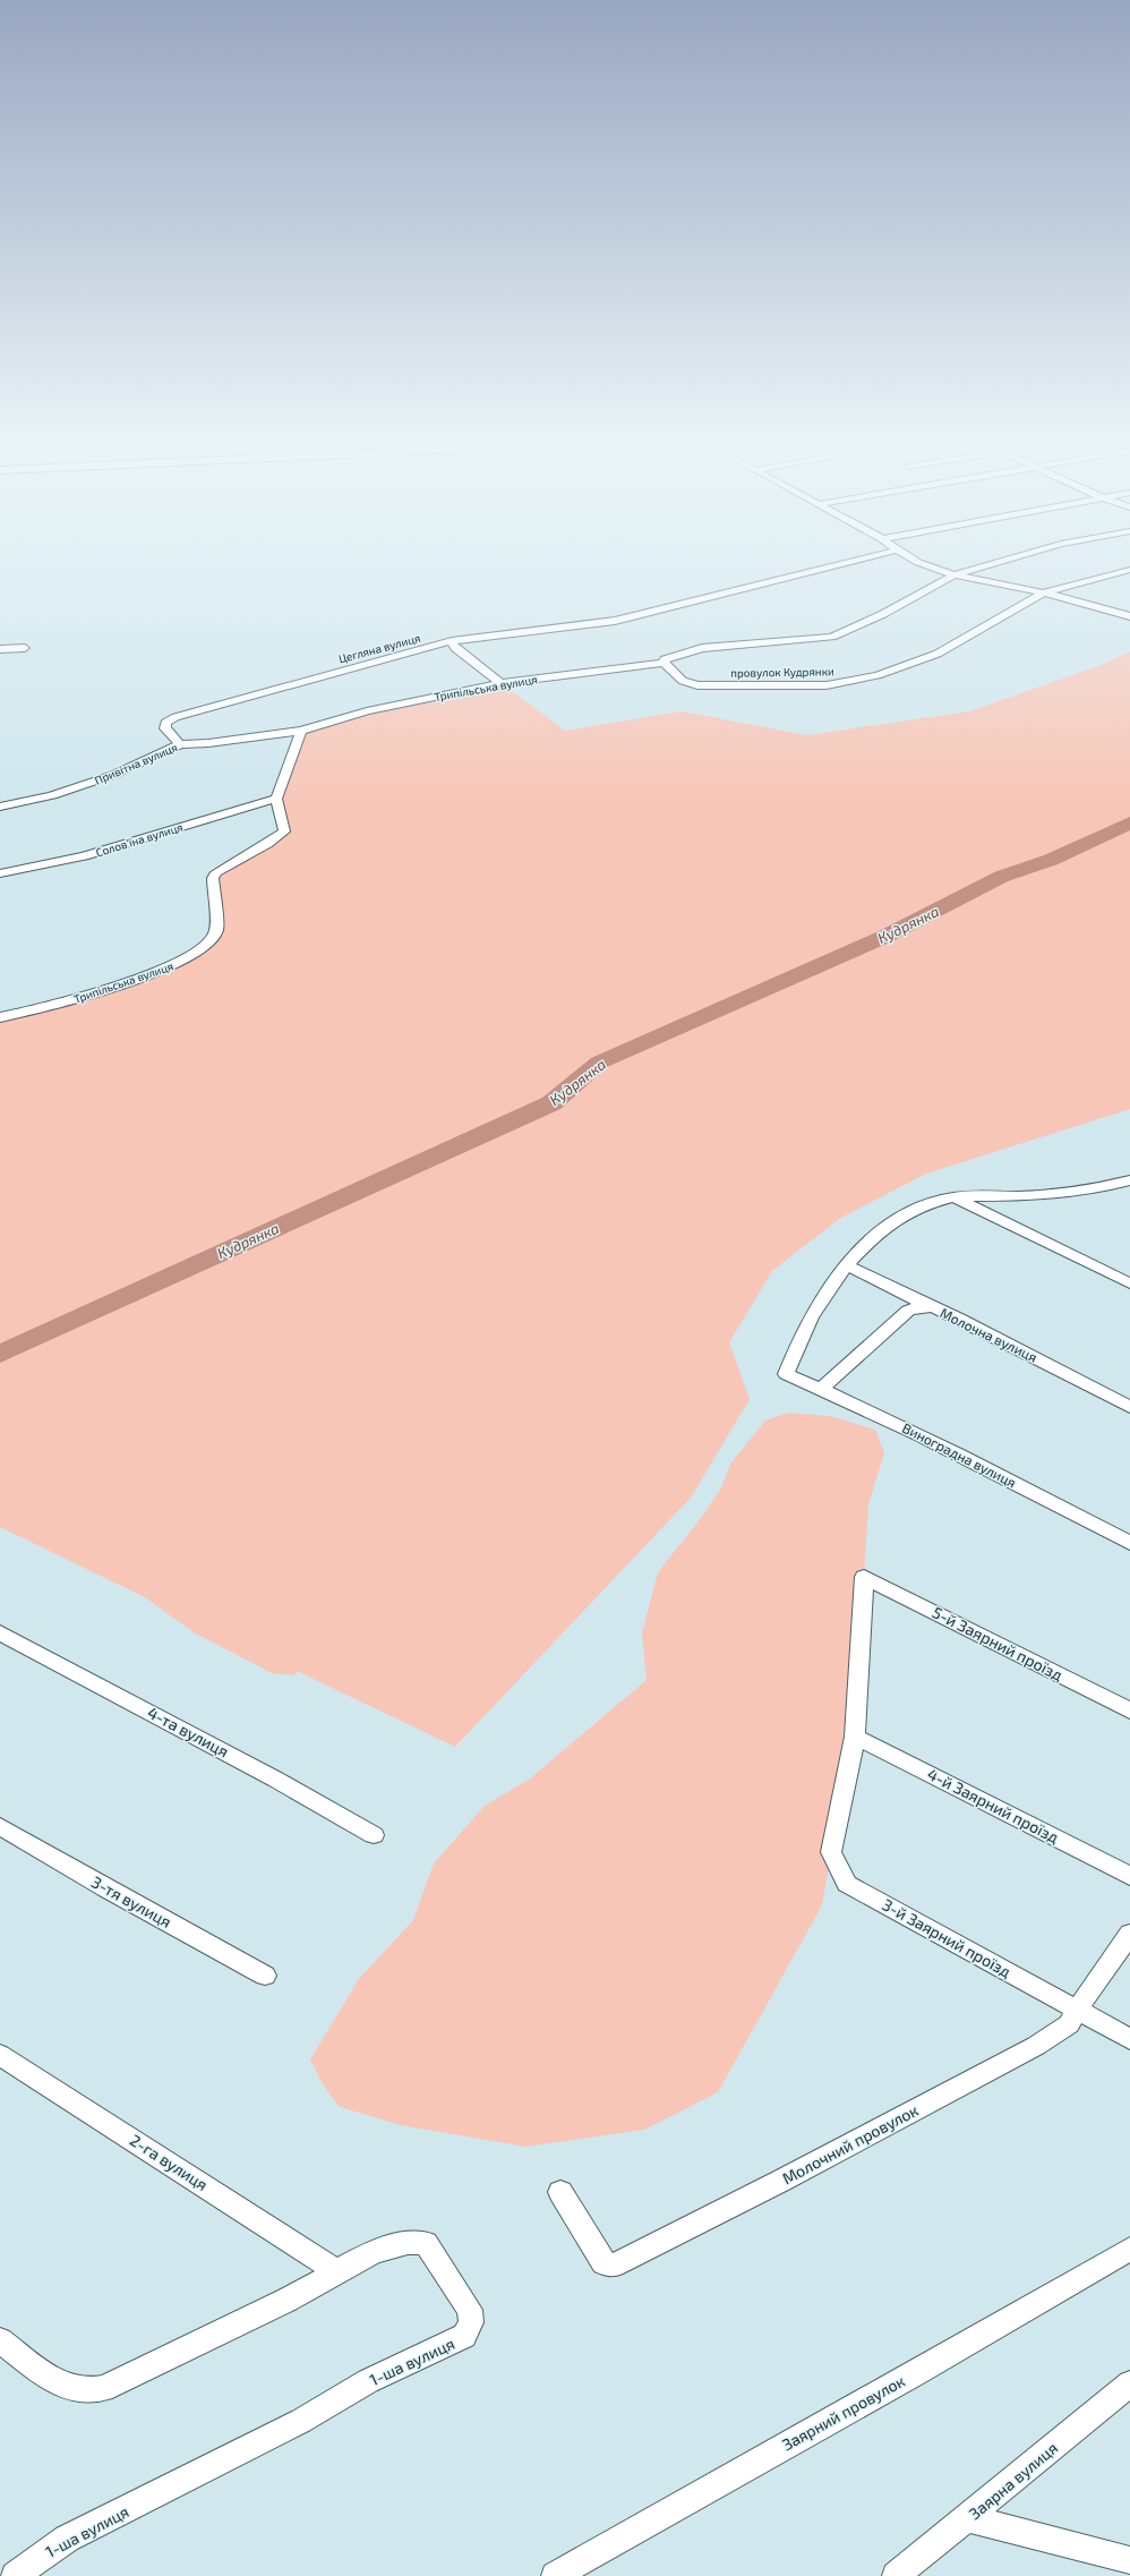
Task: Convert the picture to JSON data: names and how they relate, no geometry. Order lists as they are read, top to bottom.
{
  "streets": {
    "street": [
      "Цегляна вулиця",
      "провулок Кудрянки",
      "Трипільська вулиця",
      "Привітна вулиця",
      "Соловʼїна вулиця",
      "Молочна вулиця",
      "Виноградна вулиця",
      "5-й Заярний проїзд",
      "4-та вулиця",
      "4-й Заярний проїзд",
      "3-тя вулиця",
      "3-й Заярний проїзд",
      "Молочний провулок",
      "2-га вулиця",
      "1-ша вулиця",
      "Заярний провулок",
      "Заярна вулиця"
    ]
  },
  "crossings": [
    ["Цегляна вулиця", "Привітна вулиця"],
    ["провулок Кудрянки", "Трипільська вулиця"],
    ["Трипільська вулиця", "Привітна вулиця"],
    ["Трипільська вулиця", "Соловʼїна вулиця"],
    ["Молочна вулиця", "Виноградна вулиця"],
    ["5-й Заярний проїзд", "4-й Заярний проїзд"],
    ["5-й Заярний проїзд", "3-й Заярний проїзд"],
    ["4-й Заярний проїзд", "3-й Заярний проїзд"],
    ["3-й Заярний проїзд", "Молочний провулок"],
    ["2-га вулиця", "1-ша вулиця"]
  ],
  "water": ["Кудрянка"]
}
